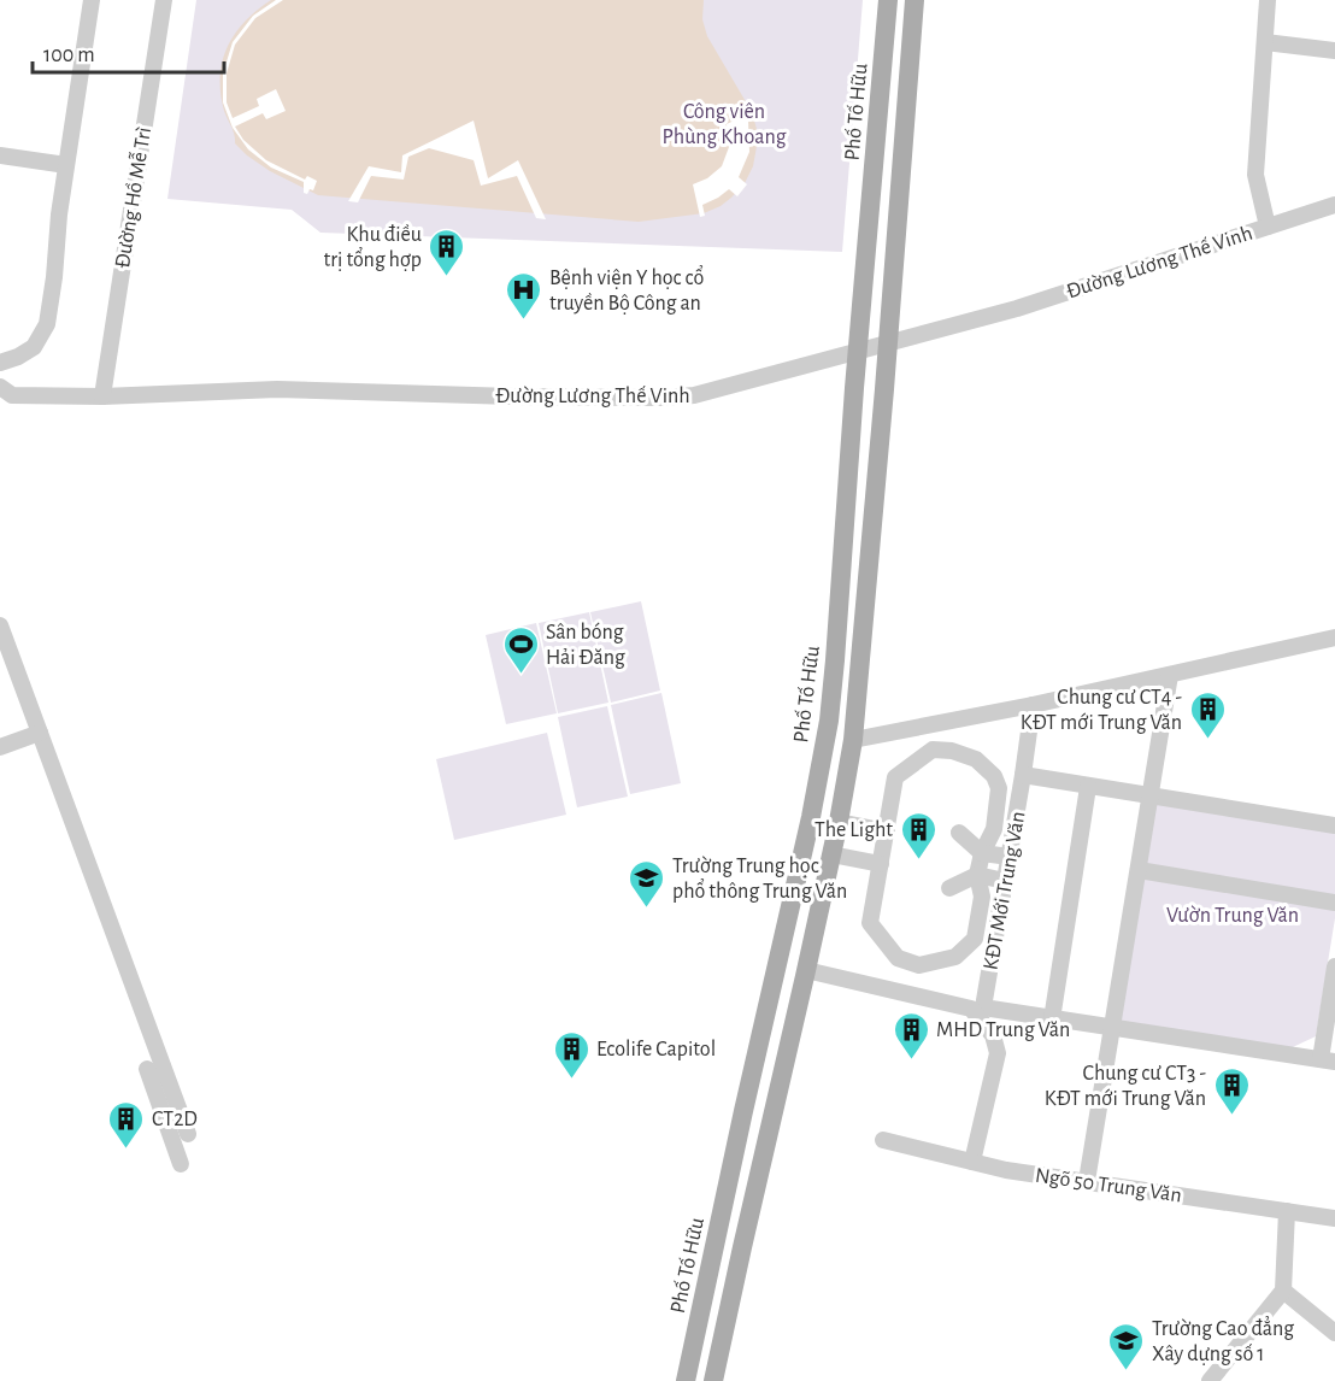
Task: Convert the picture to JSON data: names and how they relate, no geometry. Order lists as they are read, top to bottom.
{
  "streets": {
    "main road": ["Phố Tố Hữu"],
    "street": [
      "Đường Hồ Mễ Trì",
      "Đường Lương Thế Vinh",
      "KĐT Mới Trung Văn",
      "Ngõ 50 Trung Văn"
    ]
  },
  "crossings": [
    ["Phố Tố Hữu", "Đường Lương Thế Vinh"],
    ["Đường Hồ Mễ Trì", "Đường Lương Thế Vinh"]
  ],
  "parks": ["Công viên Phùng Khoang", "Vườn Trung Văn"],
  "places": {
    "building": [
      "Khu điều trị tổng hợp",
      "Chung cư CT4 - KĐT mới Trung Văn",
      "The Light",
      "MHD Trung Văn",
      "Ecolife Capitol",
      "Chung cư CT3 - KĐT mới Trung Văn",
      "CT2D"
    ],
    "hospital": ["Bệnh viện Y học cổ truyền Bộ Công an"],
    "sports": ["Sân bóng Hải Đăng"],
    "school or university": ["Trường Trung học phổ thông Trung Văn", "Trường Cao đẳng Xây dựng số 1"]
  },
  "scale_bar": "100 m"
}
